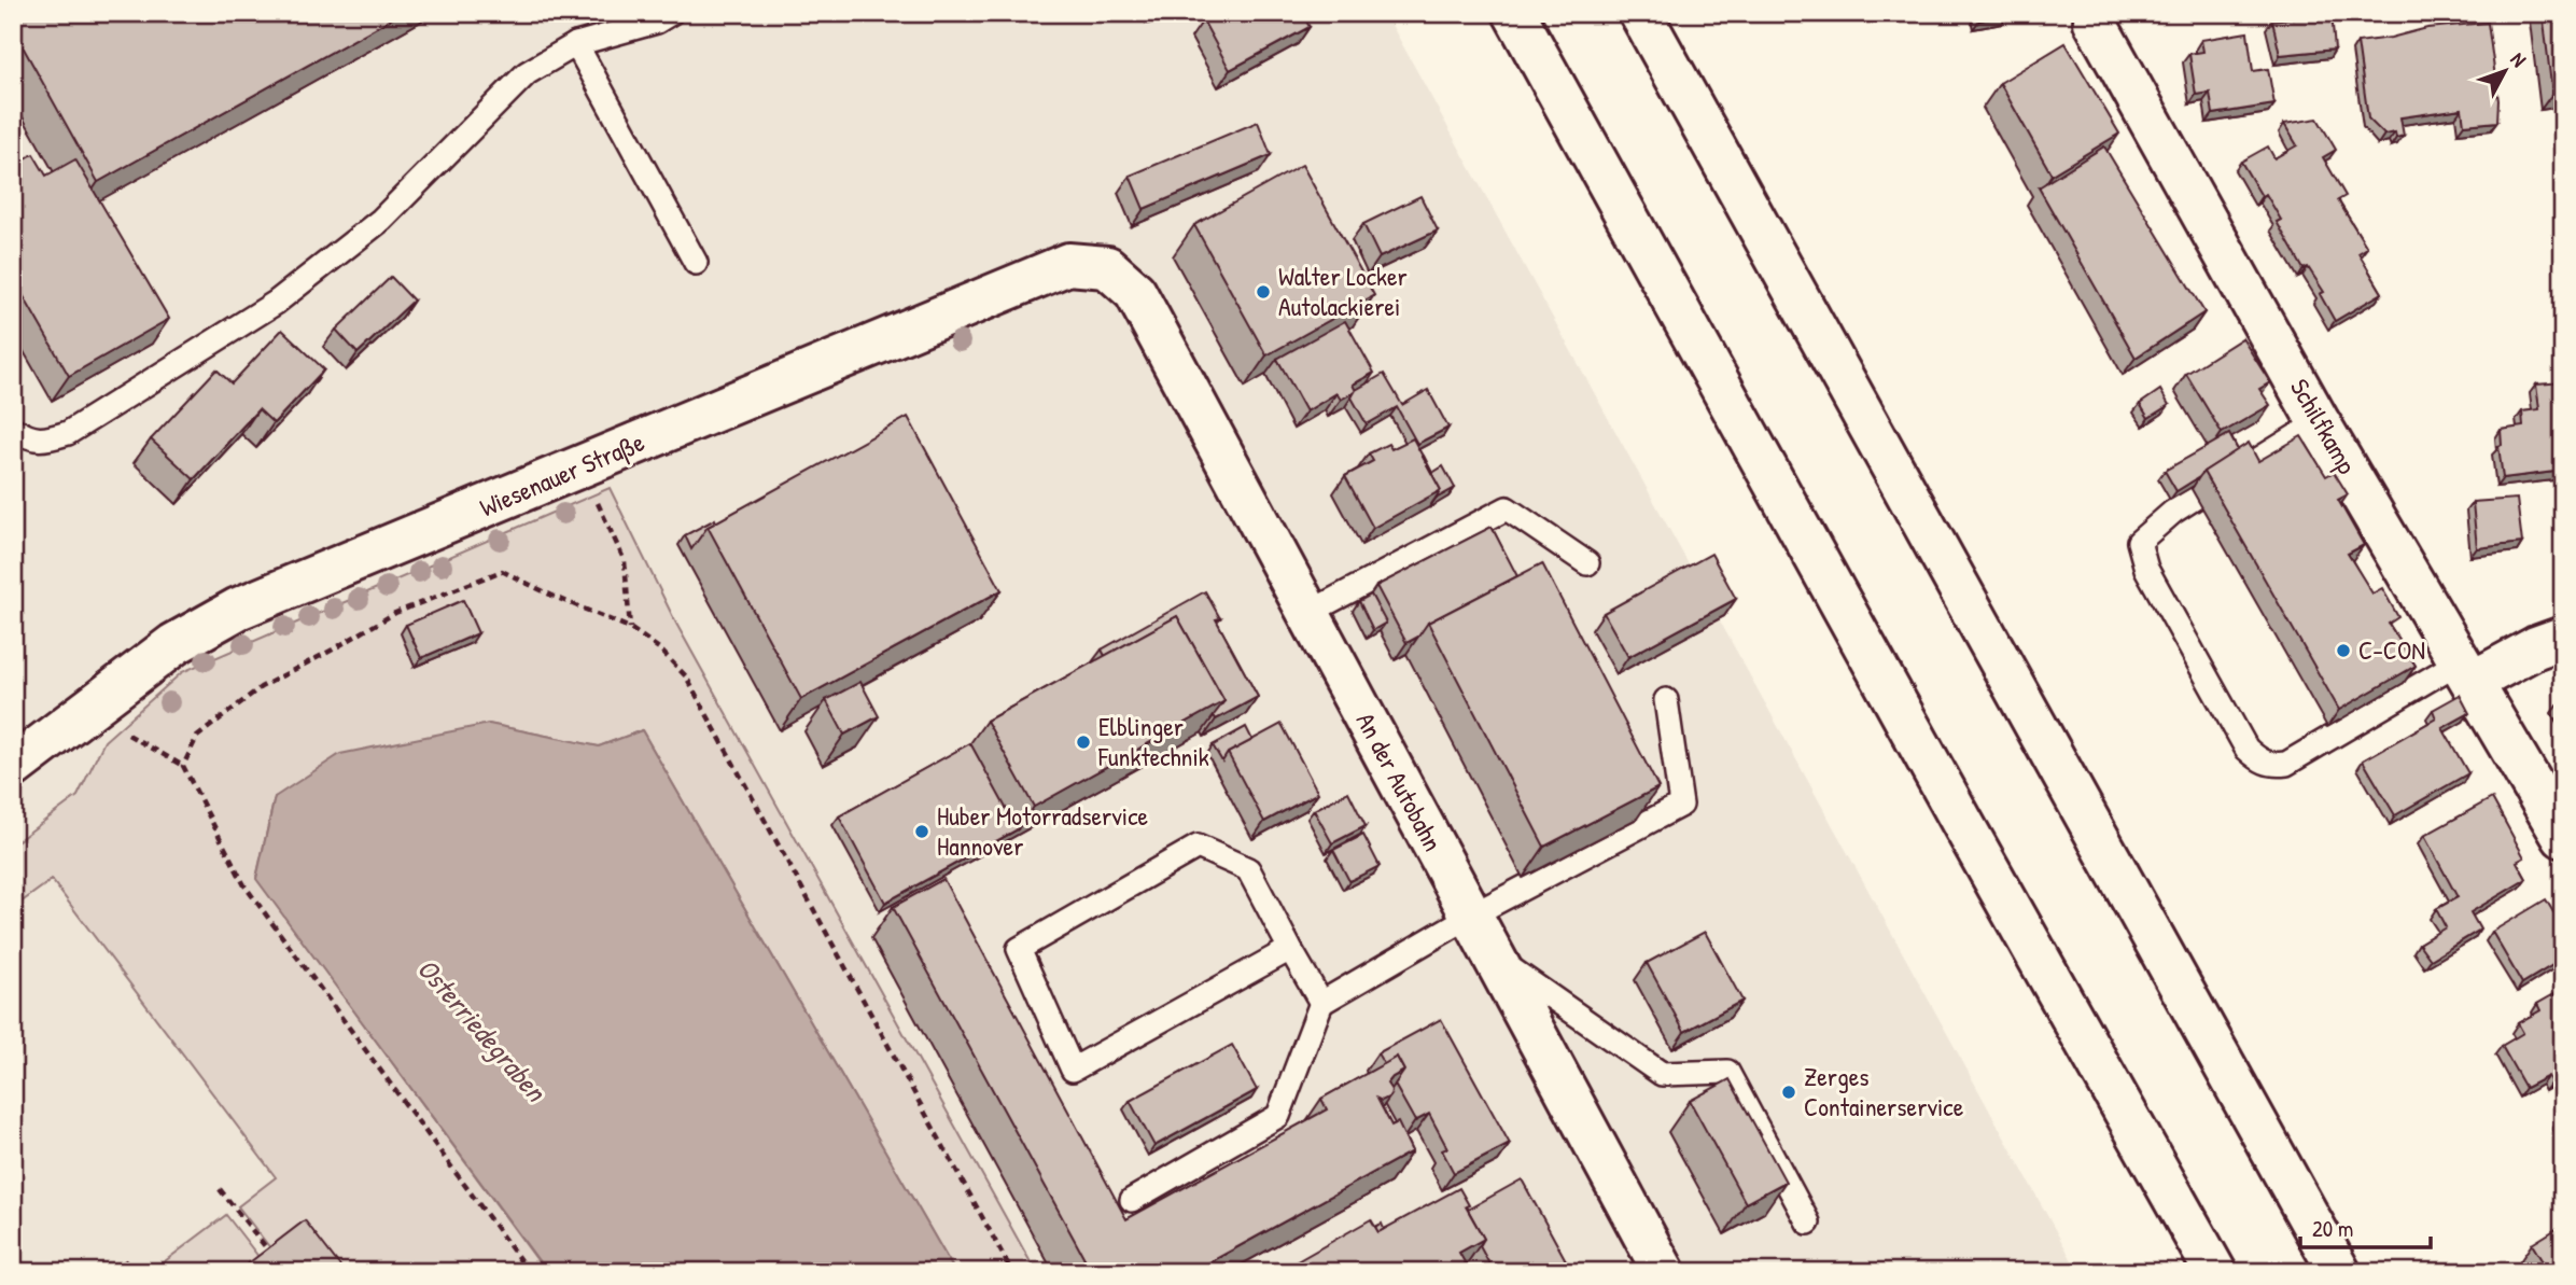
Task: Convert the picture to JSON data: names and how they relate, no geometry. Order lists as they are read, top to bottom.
{
  "streets": {
    "main road": ["Schilfkamp", "Wiesenauer Straße", "An der Autobahn"]
  },
  "crossings": [
    ["Wiesenauer Straße", "An der Autobahn"]
  ],
  "water": ["Osterriedegraben"],
  "places": [
    "Walter Locker Autolackierei",
    "C-CON",
    "Elblinger Funktechnik",
    "Huber Motorradservice Hannover",
    "Zerges Containerservice"
  ],
  "scale_bar": "20 m",
  "north": "top right"
}
